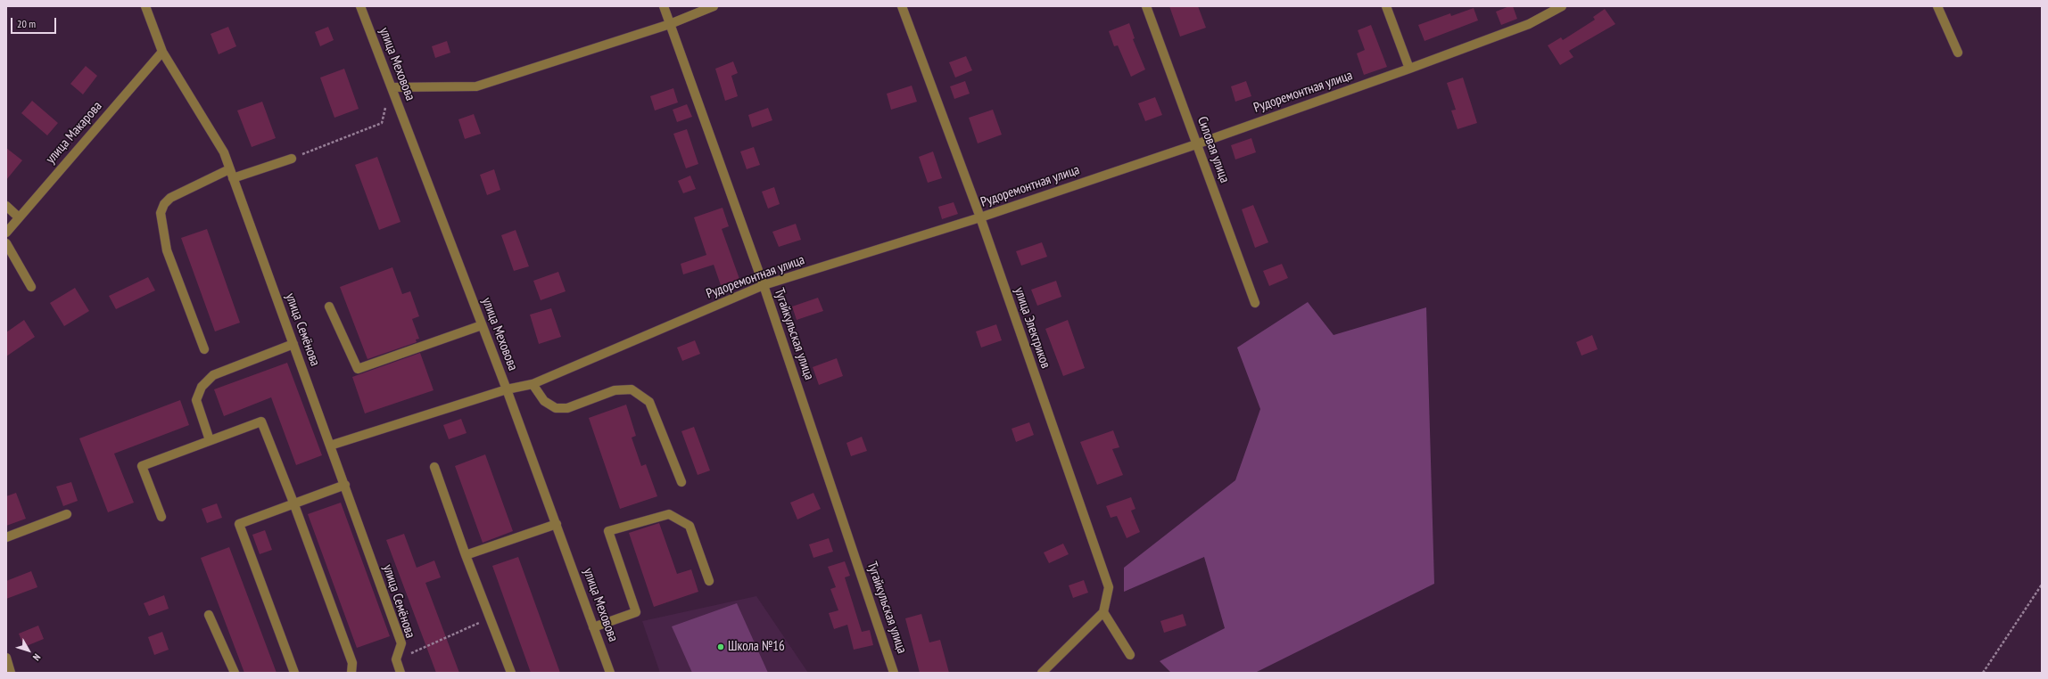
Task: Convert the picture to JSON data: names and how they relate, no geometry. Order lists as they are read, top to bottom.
{
  "streets": {
    "street": [
      "улица Меховова",
      "Рудоремонтная улица",
      "улица Макарова",
      "Силовая улица",
      "улица Электриков",
      "улица Семёнова",
      "Тугайкульская улица"
    ]
  },
  "crossings": [
    ["улица Меховова", "Рудоремонтная улица"],
    ["Рудоремонтная улица", "Силовая улица"],
    ["Рудоремонтная улица", "улица Электриков"],
    ["Рудоремонтная улица", "улица Семёнова"],
    ["Рудоремонтная улица", "Тугайкульская улица"],
    ["улица Макарова", "улица Семёнова"]
  ],
  "places": ["Школа №16"],
  "scale_bar": "20 m",
  "north": "bottom right"
}
